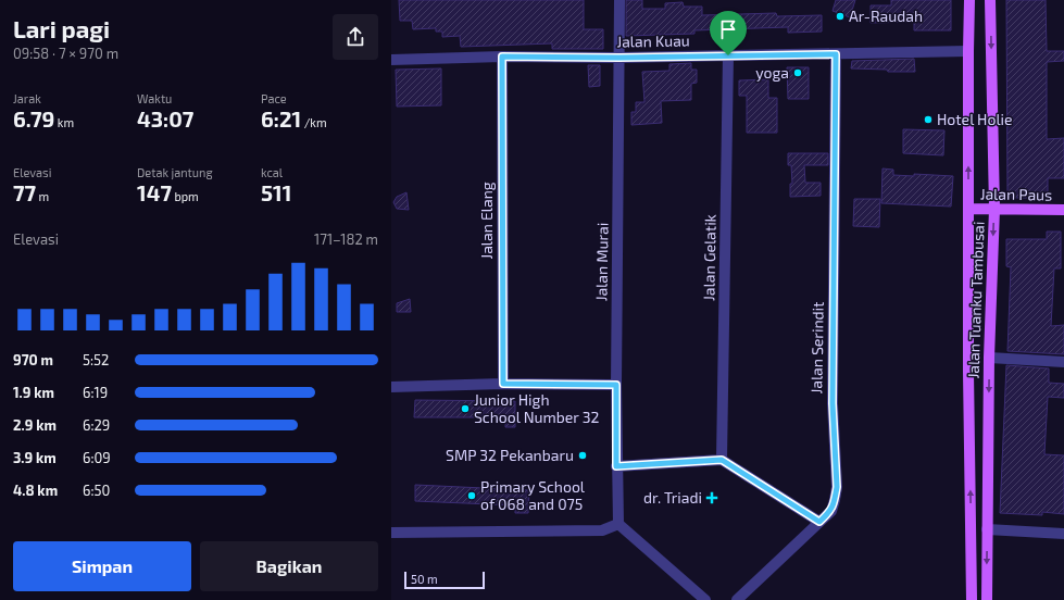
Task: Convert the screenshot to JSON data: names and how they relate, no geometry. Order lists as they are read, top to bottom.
{
  "streets": {
    "main road": ["Jalan Paus", "Jalan Tuanku Tambusai"],
    "street": [
      "Jalan Kuau",
      "Jalan Elang",
      "Jalan Gelatik",
      "Jalan Murai",
      "Jalan Serindit"
    ]
  },
  "crossings": [
    ["Jalan Kuau", "Jalan Elang"],
    ["Jalan Kuau", "Jalan Gelatik"],
    ["Jalan Kuau", "Jalan Murai"],
    ["Jalan Kuau", "Jalan Tuanku Tambusai"],
    ["Jalan Kuau", "Jalan Serindit"],
    ["Jalan Paus", "Jalan Tuanku Tambusai"]
  ],
  "places": {
    "other": [
      "Ar-Raudah",
      "yoga",
      "Hotel Holie",
      "Junior High School Number 32",
      "SMP 32 Pekanbaru",
      "Primary School of 068 and 075"
    ],
    "health": ["dr. Triadi"]
  },
  "scale_bar": "50 m",
  "page": {
    "heading": ["Lari pagi", "09:58 · 7 × 970 m"],
    "stats": [
      ["Jarak", "6.79 km"],
      ["Waktu", "43:07"],
      ["Pace", "6:21 /km"],
      ["Elevasi", "77 m"],
      ["Detak jantung", "147 bpm"],
      ["kcal", "511"]
    ],
    "chart": ["Elevasi", "171–182 m"],
    "list": [
      {
        "name": "970 m",
        "note": "5:52"
      },
      {
        "name": "1.9 km",
        "note": "6:19"
      },
      {
        "name": "2.9 km",
        "note": "6:29"
      },
      {
        "name": "3.9 km",
        "note": "6:09"
      },
      {
        "name": "4.8 km",
        "note": "6:50"
      }
    ],
    "buttons": ["Simpan", "Bagikan"],
    "scale": "50 m"
  }
}
